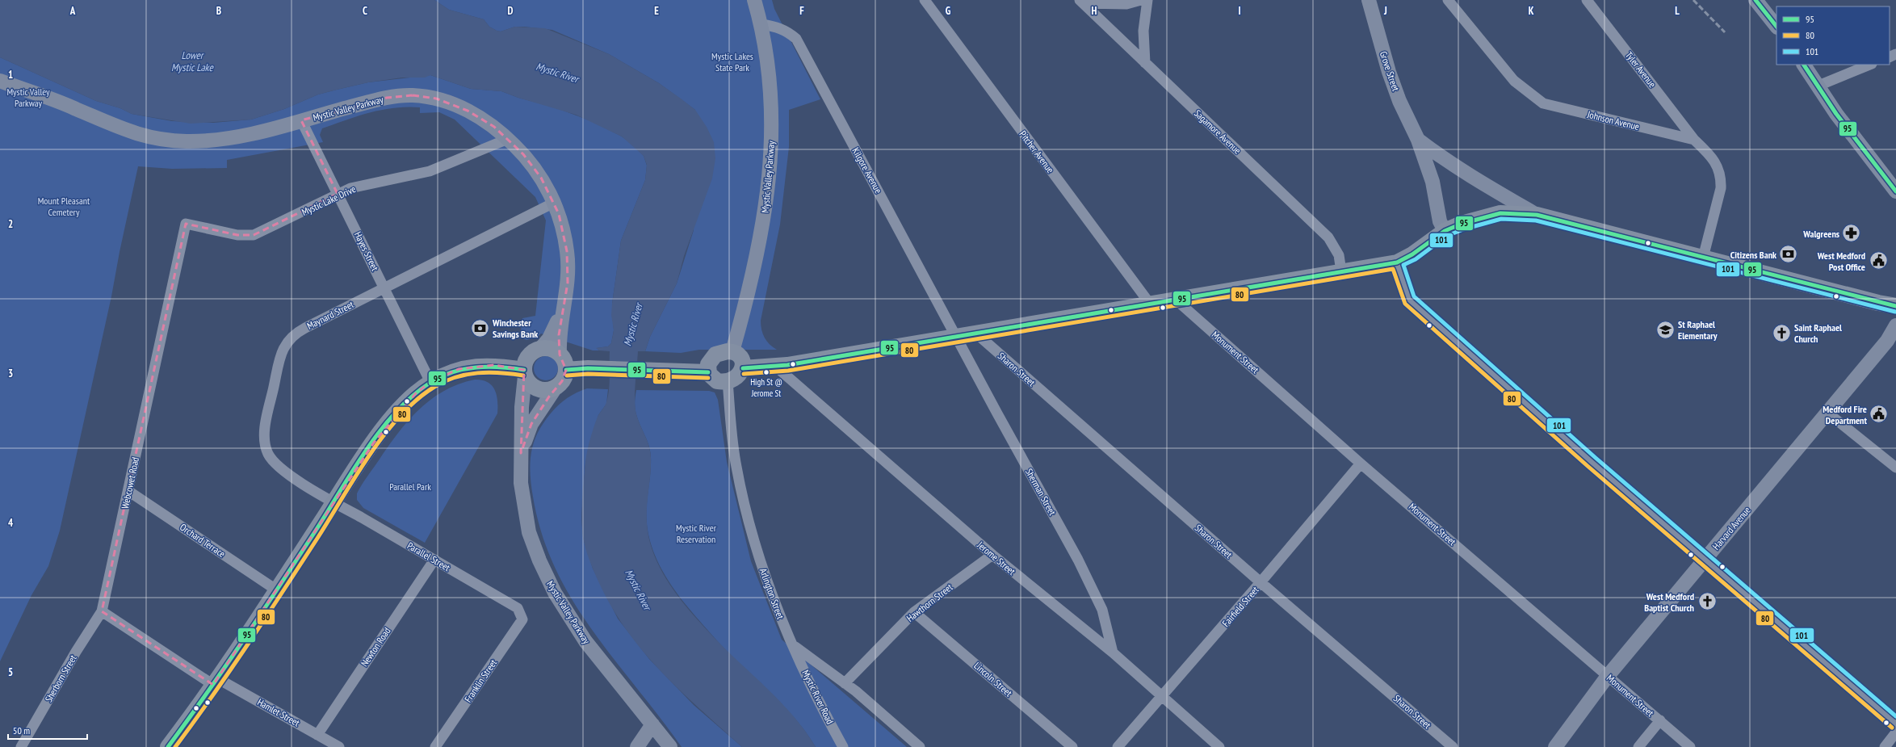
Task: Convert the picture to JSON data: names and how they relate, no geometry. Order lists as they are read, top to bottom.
{
  "streets": {
    "main road": ["Grove Street", "Mystic Valley Parkway", "Harvard Avenue"],
    "street": [
      "Tyler Avenue",
      "Johnson Avenue",
      "Sagamore Avenue",
      "Pitcher Avenue",
      "Kilgore Avenue",
      "Mystic Lake Drive",
      "Hayes Street",
      "Maynard Street",
      "Monument Street",
      "Sharon Street",
      "Webcowet Road",
      "Sherman Street",
      "Orchard Terrace",
      "Parallel Street",
      "Jerome Street",
      "Arlington Street",
      "Hawthorn Street",
      "Fairfield Street",
      "Newton Road",
      "Sherborn Street",
      "Lincoln Street",
      "Franklin Street",
      "Mystic River Road",
      "Hamlet Street"
    ]
  },
  "crossings": [
    ["Tyler Avenue", "Johnson Avenue"],
    ["Mystic Valley Parkway", "Kilgore Avenue"],
    ["Mystic Valley Parkway", "Mystic Lake Drive"],
    ["Mystic Valley Parkway", "Hayes Street"],
    ["Mystic Valley Parkway", "Maynard Street"],
    ["Mystic Valley Parkway", "Arlington Street"],
    ["Kilgore Avenue", "Sherman Street"],
    ["Mystic Lake Drive", "Hayes Street"],
    ["Mystic Lake Drive", "Webcowet Road"],
    ["Hayes Street", "Maynard Street"],
    ["Maynard Street", "Parallel Street"],
    ["Monument Street", "Harvard Avenue"],
    ["Monument Street", "Fairfield Street"],
    ["Sharon Street", "Fairfield Street"],
    ["Webcowet Road", "Orchard Terrace"],
    ["Webcowet Road", "Sherborn Street"],
    ["Sherman Street", "Jerome Street"],
    ["Parallel Street", "Newton Road"],
    ["Parallel Street", "Franklin Street"],
    ["Jerome Street", "Hawthorn Street"],
    ["Jerome Street", "Fairfield Street"],
    ["Arlington Street", "Mystic River Road"],
    ["Hawthorn Street", "Lincoln Street"],
    ["Newton Road", "Hamlet Street"]
  ],
  "water": ["Lower Mystic Lake", "Mystic River"],
  "parks": [
    "Mystic Lakes State Park",
    "Mystic Valley Parkway",
    "Mount Pleasant Cemetery",
    "Parallel Park",
    "Mystic River Reservation"
  ],
  "places": {
    "pharmacy": ["Walgreens"],
    "bank": ["Citizens Bank", "Winchester Savings Bank"],
    "public building": ["West Medford Post Office", "Medford Fire Department"],
    "school or university": ["St Raphael Elementary"],
    "church": ["Saint Raphael Church", "West Medford Baptist Church"],
    "other": ["High St @ Jerome St"]
  },
  "lines": ["transit line 95", "transit line 101", "transit line 80"],
  "legend": ["95", "80", "101"],
  "scale_bar": "50 m",
  "grid": {
    "columns": [
      "A",
      "B",
      "C",
      "D",
      "E",
      "F",
      "G",
      "H",
      "I",
      "J",
      "K",
      "L"
    ],
    "rows": [
      "1",
      "2",
      "3",
      "4",
      "5"
    ]
  }
}
